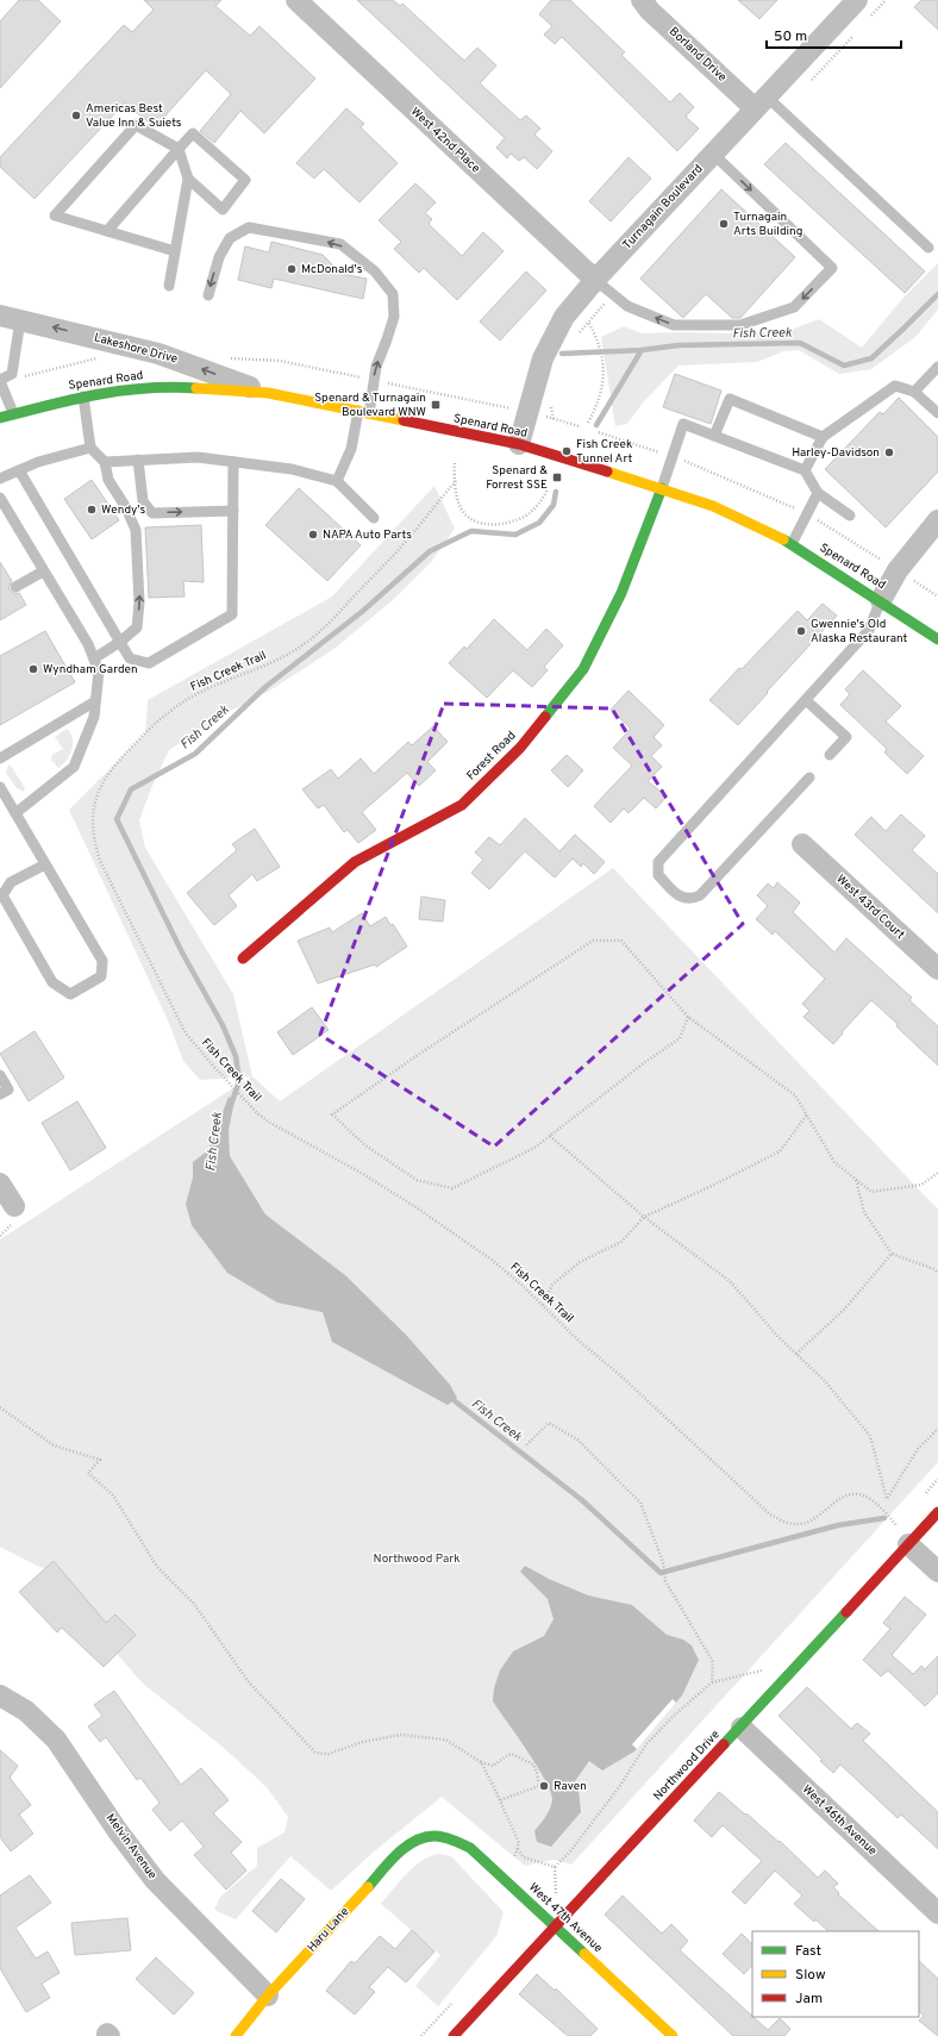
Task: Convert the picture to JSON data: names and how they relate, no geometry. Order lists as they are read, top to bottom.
{
  "streets": {
    "street": [
      "Borland Drive",
      "West 42nd Place",
      "Turnagain Boulevard",
      "Lakeshore Drive",
      "Spenard Road",
      "Forest Road",
      "West 43rd Court",
      "Northwood Drive",
      "West 46th Avenue",
      "Melvin Avenue",
      "West 47th Avenue",
      "Haru Lane"
    ],
    "path": ["Fish Creek Trail"]
  },
  "crossings": [
    ["Borland Drive", "Turnagain Boulevard"],
    ["West 42nd Place", "Turnagain Boulevard"],
    ["Turnagain Boulevard", "Spenard Road"],
    ["Lakeshore Drive", "Spenard Road"],
    ["Spenard Road", "Forest Road"],
    ["Northwood Drive", "West 46th Avenue"],
    ["Northwood Drive", "West 47th Avenue"],
    ["Melvin Avenue", "Haru Lane"],
    ["West 47th Avenue", "Haru Lane"]
  ],
  "one_way": ["Lakeshore Drive"],
  "water": ["Fish Creek"],
  "parks": ["Northwood Park"],
  "places": {
    "other": [
      "Americas Best Value Inn & Suiets",
      "Turnagain Arts Building",
      "McDonald's",
      "Fish Creek Tunnel Art",
      "Harley-Davidson",
      "Wendy's",
      "NAPA Auto Parts",
      "Gwennie's Old Alaska Restaurant",
      "Wyndham Garden",
      "Raven"
    ],
    "transit": ["Spenard & Turnagain Boulevard WNW", "Spenard & Forrest SSE"]
  },
  "legend": ["Fast", "Slow", "Jam"],
  "scale_bar": "50 m"
}
